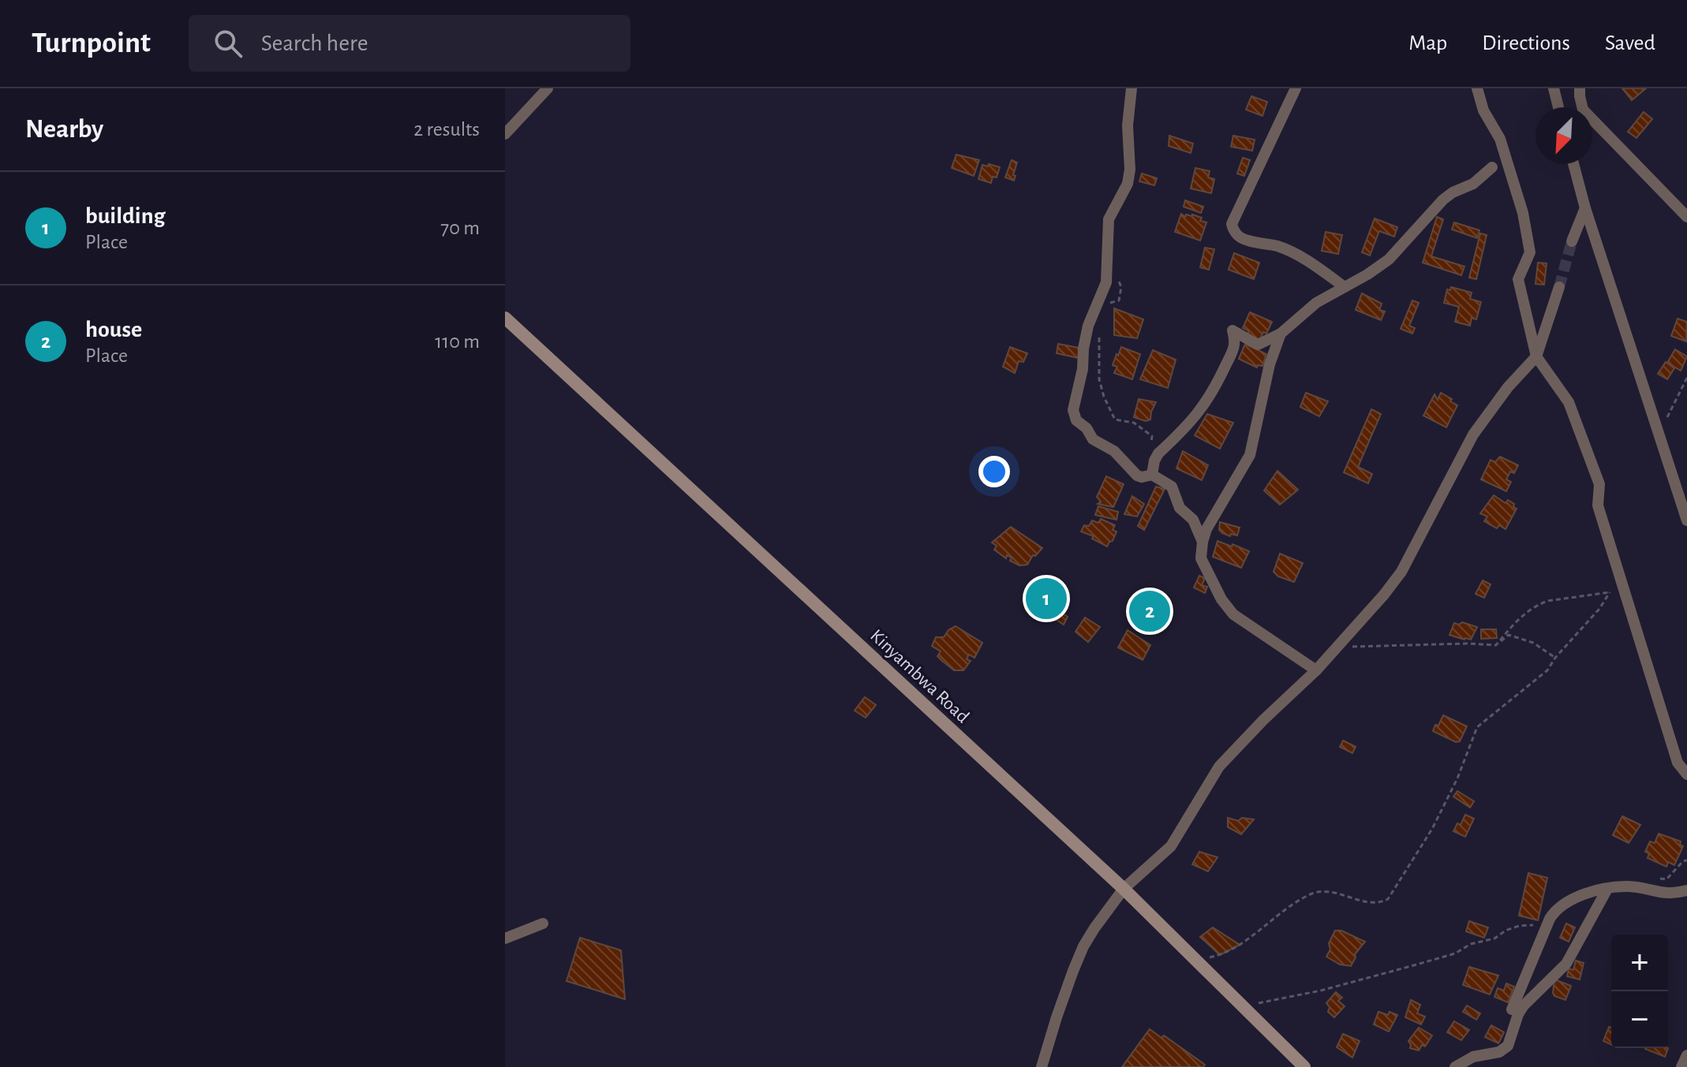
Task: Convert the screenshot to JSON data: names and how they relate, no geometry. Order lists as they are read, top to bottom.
{
  "streets": {
    "street": ["Kinyambwa Road"]
  },
  "north": "bottom left",
  "page": {
    "header": "Turnpoint",
    "search": "Search here",
    "nav": ["Map", "Directions", "Saved"],
    "heading": ["Nearby", "2 results"],
    "list": [
      {
        "mark": "1",
        "name": "building",
        "note": "Place",
        "value": "70 m"
      },
      {
        "mark": "2",
        "name": "house",
        "note": "Place",
        "value": "110 m"
      }
    ],
    "pins": ["1", "2"],
    "map_buttons": ["+", "−"]
  }
}
